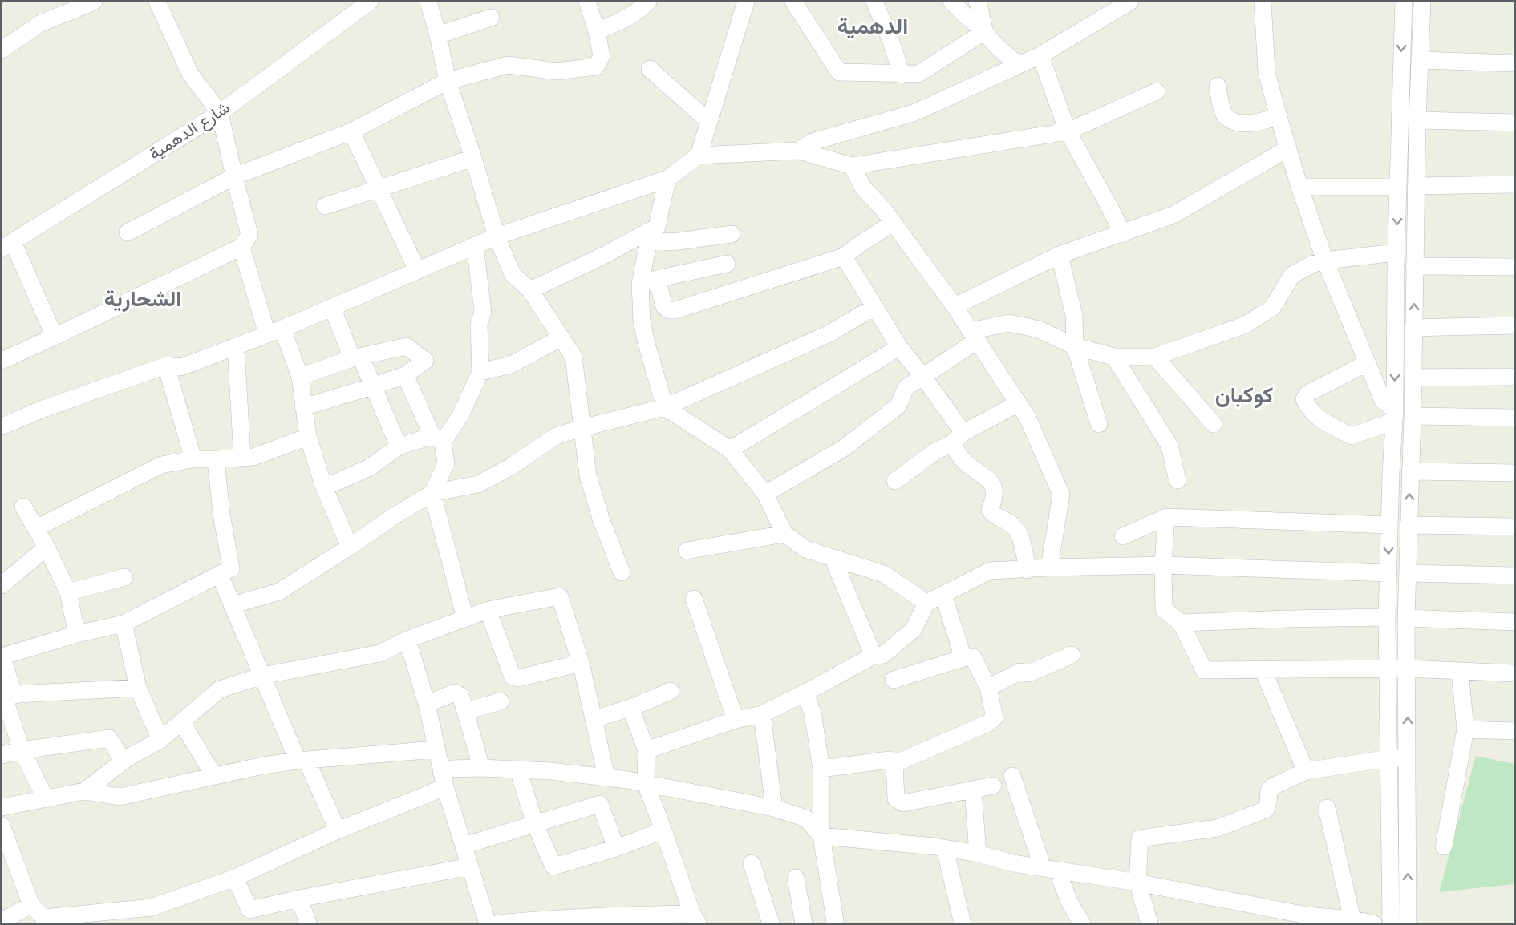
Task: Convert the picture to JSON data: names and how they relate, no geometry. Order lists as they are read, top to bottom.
{
  "streets": {
    "street": ["شارع الدهمية"]
  },
  "districts": ["الدهمية", "الشحارية", "كوكبان"]
}
